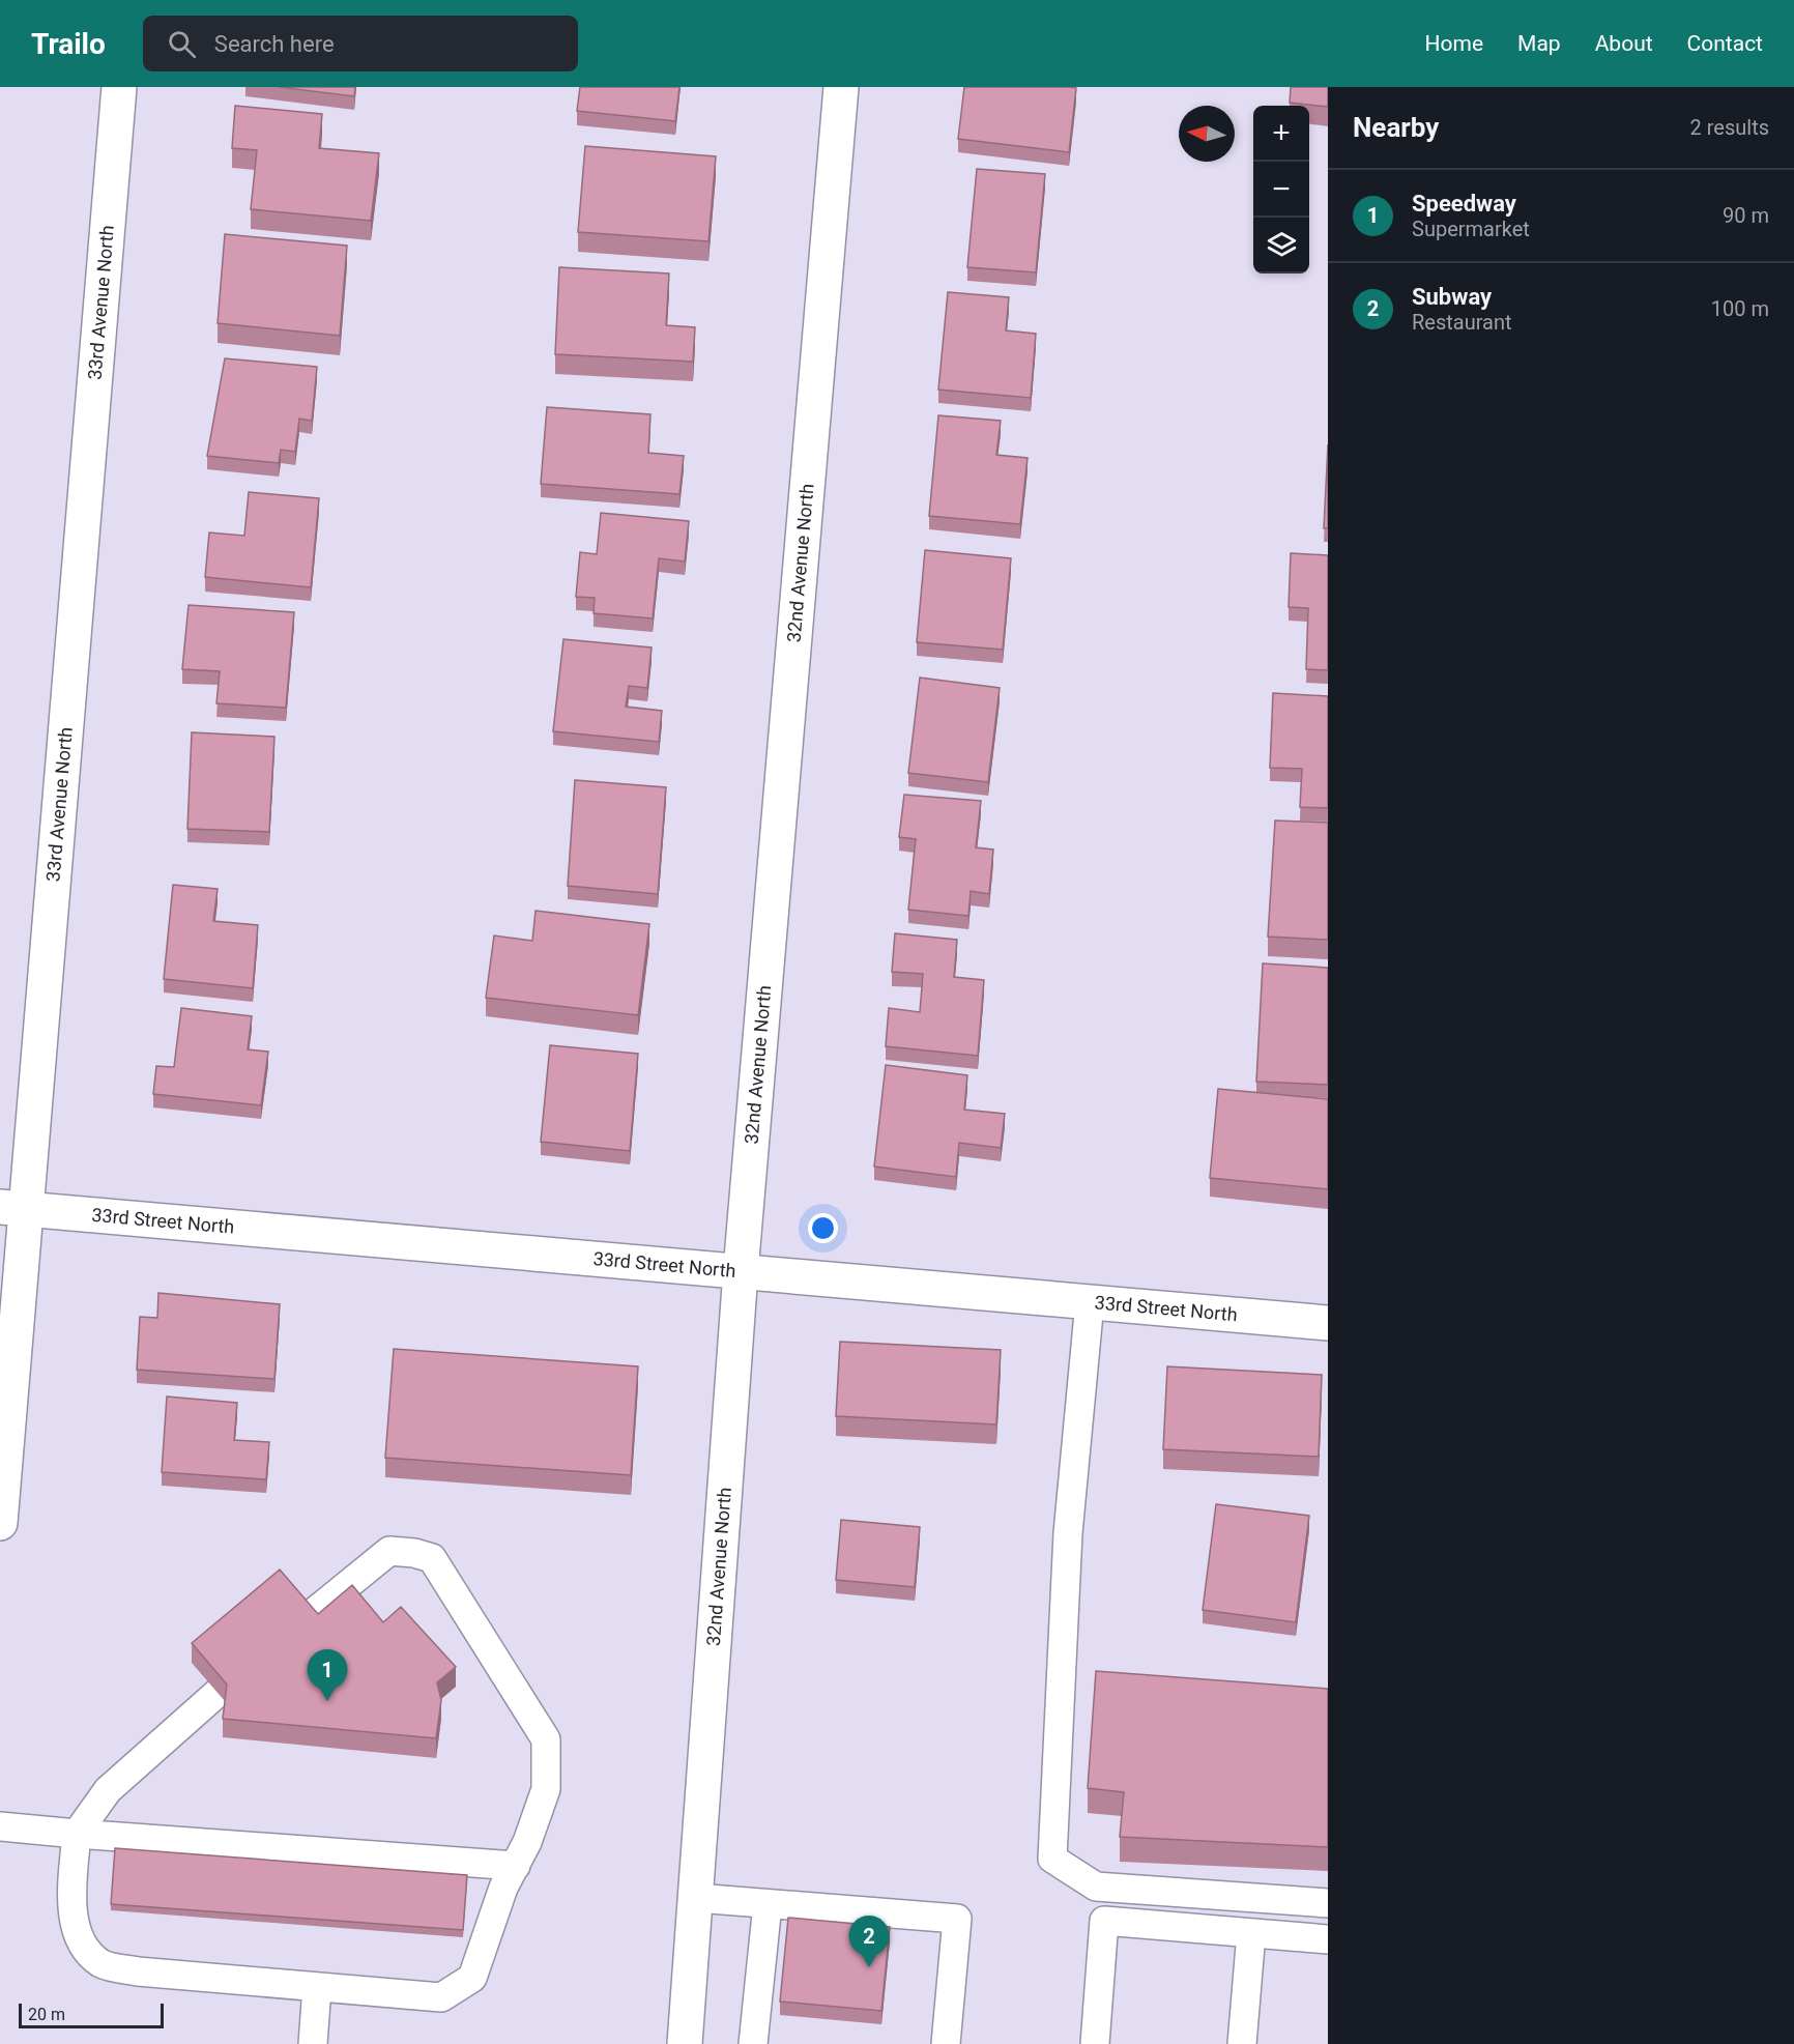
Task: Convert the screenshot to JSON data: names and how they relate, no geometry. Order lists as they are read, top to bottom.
{
  "streets": {
    "street": ["33rd Avenue North", "32nd Avenue North", "33rd Street North"]
  },
  "crossings": [
    ["33rd Avenue North", "33rd Street North"],
    ["32nd Avenue North", "33rd Street North"]
  ],
  "scale_bar": "20 m",
  "north": "left",
  "page": {
    "header": "Trailo",
    "search": "Search here",
    "nav": [
      "Home",
      "Map",
      "About",
      "Contact"
    ],
    "heading": ["Nearby", "2 results"],
    "map_buttons": ["+", "−"],
    "list": [
      {
        "mark": "1",
        "name": "Speedway",
        "note": "Supermarket",
        "value": "90 m"
      },
      {
        "mark": "2",
        "name": "Subway",
        "note": "Restaurant",
        "value": "100 m"
      }
    ],
    "pins": ["1", "2"],
    "scale": "20 m"
  }
}
